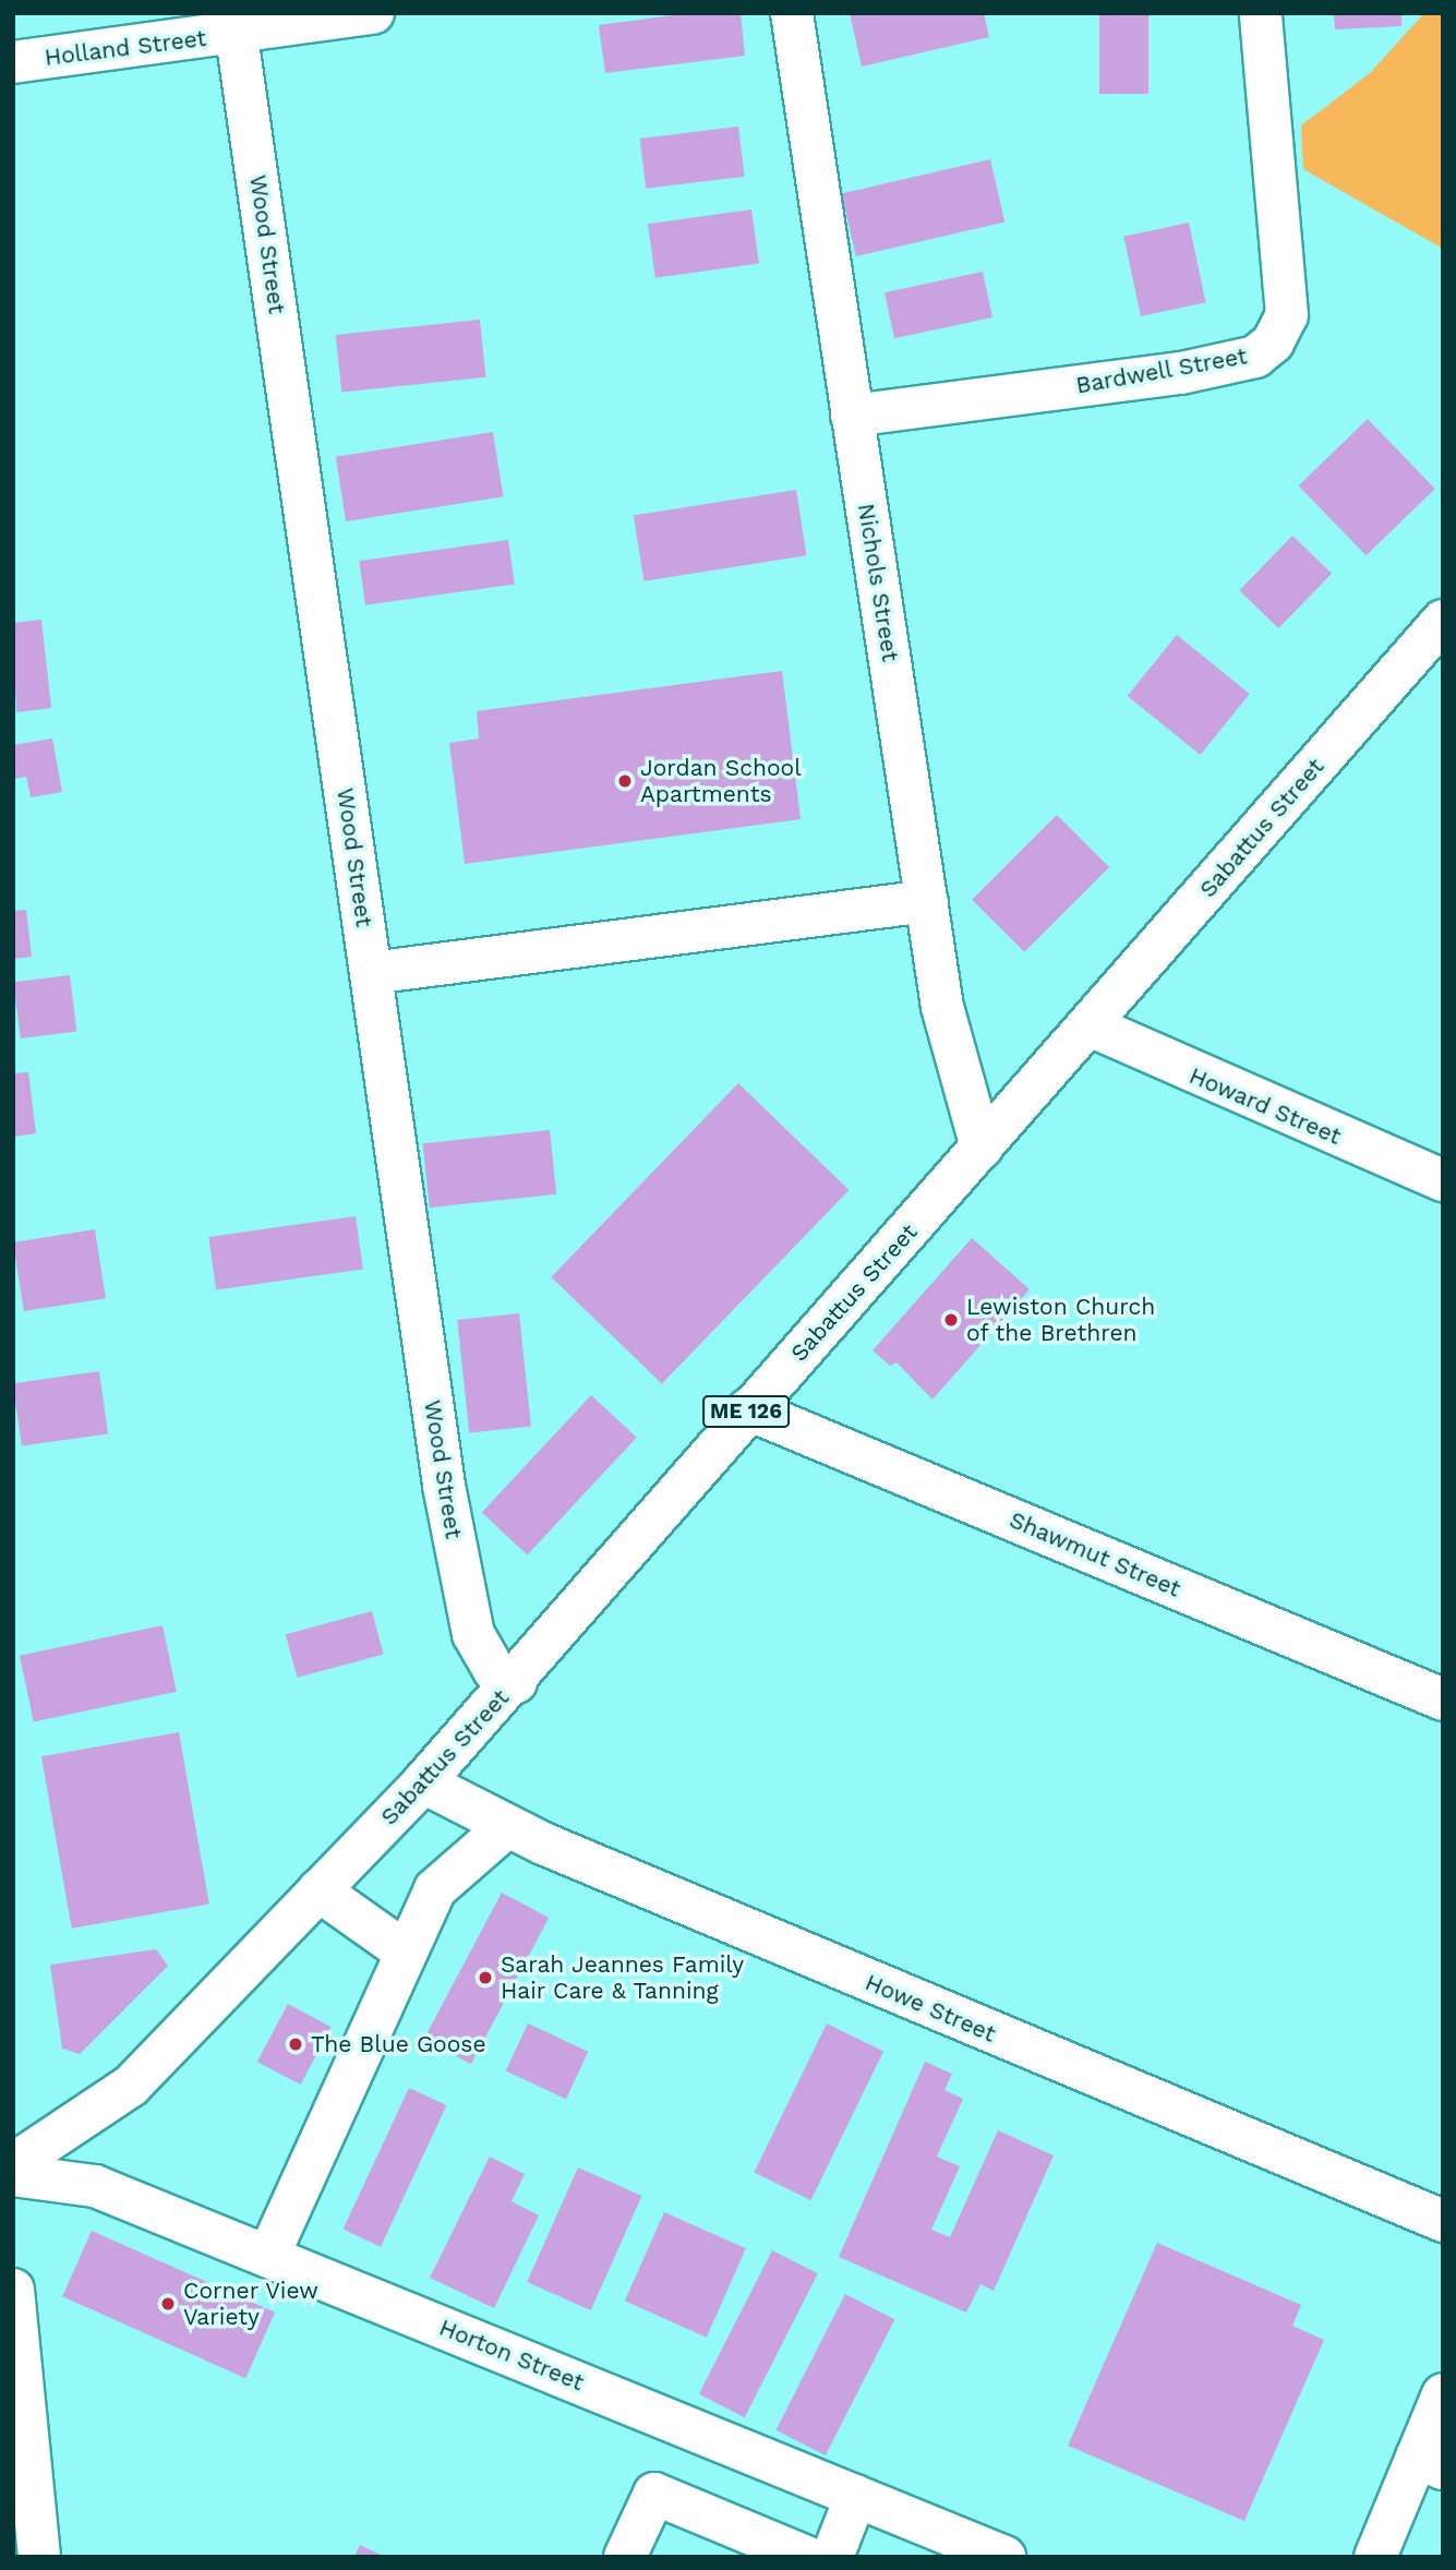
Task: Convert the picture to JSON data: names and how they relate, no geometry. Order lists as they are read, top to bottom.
{
  "streets": {
    "street": [
      "Holland Street",
      "Wood Street",
      "Bardwell Street",
      "Nichols Street",
      "Sabattus Street",
      "Howard Street",
      "ME 126",
      "Shawmut Street",
      "Howe Street",
      "Horton Street"
    ]
  },
  "crossings": [
    ["Holland Street", "Wood Street"],
    ["Wood Street", "Sabattus Street"],
    ["Bardwell Street", "Nichols Street"],
    ["Nichols Street", "Sabattus Street"],
    ["Sabattus Street", "Howard Street"],
    ["Sabattus Street", "Shawmut Street"],
    ["Sabattus Street", "Howe Street"]
  ],
  "places": [
    "Jordan School Apartments",
    "Lewiston Church of the Brethren",
    "Sarah Jeannes Family Hair Care & Tanning",
    "The Blue Goose",
    "Corner View Variety"
  ]
}
